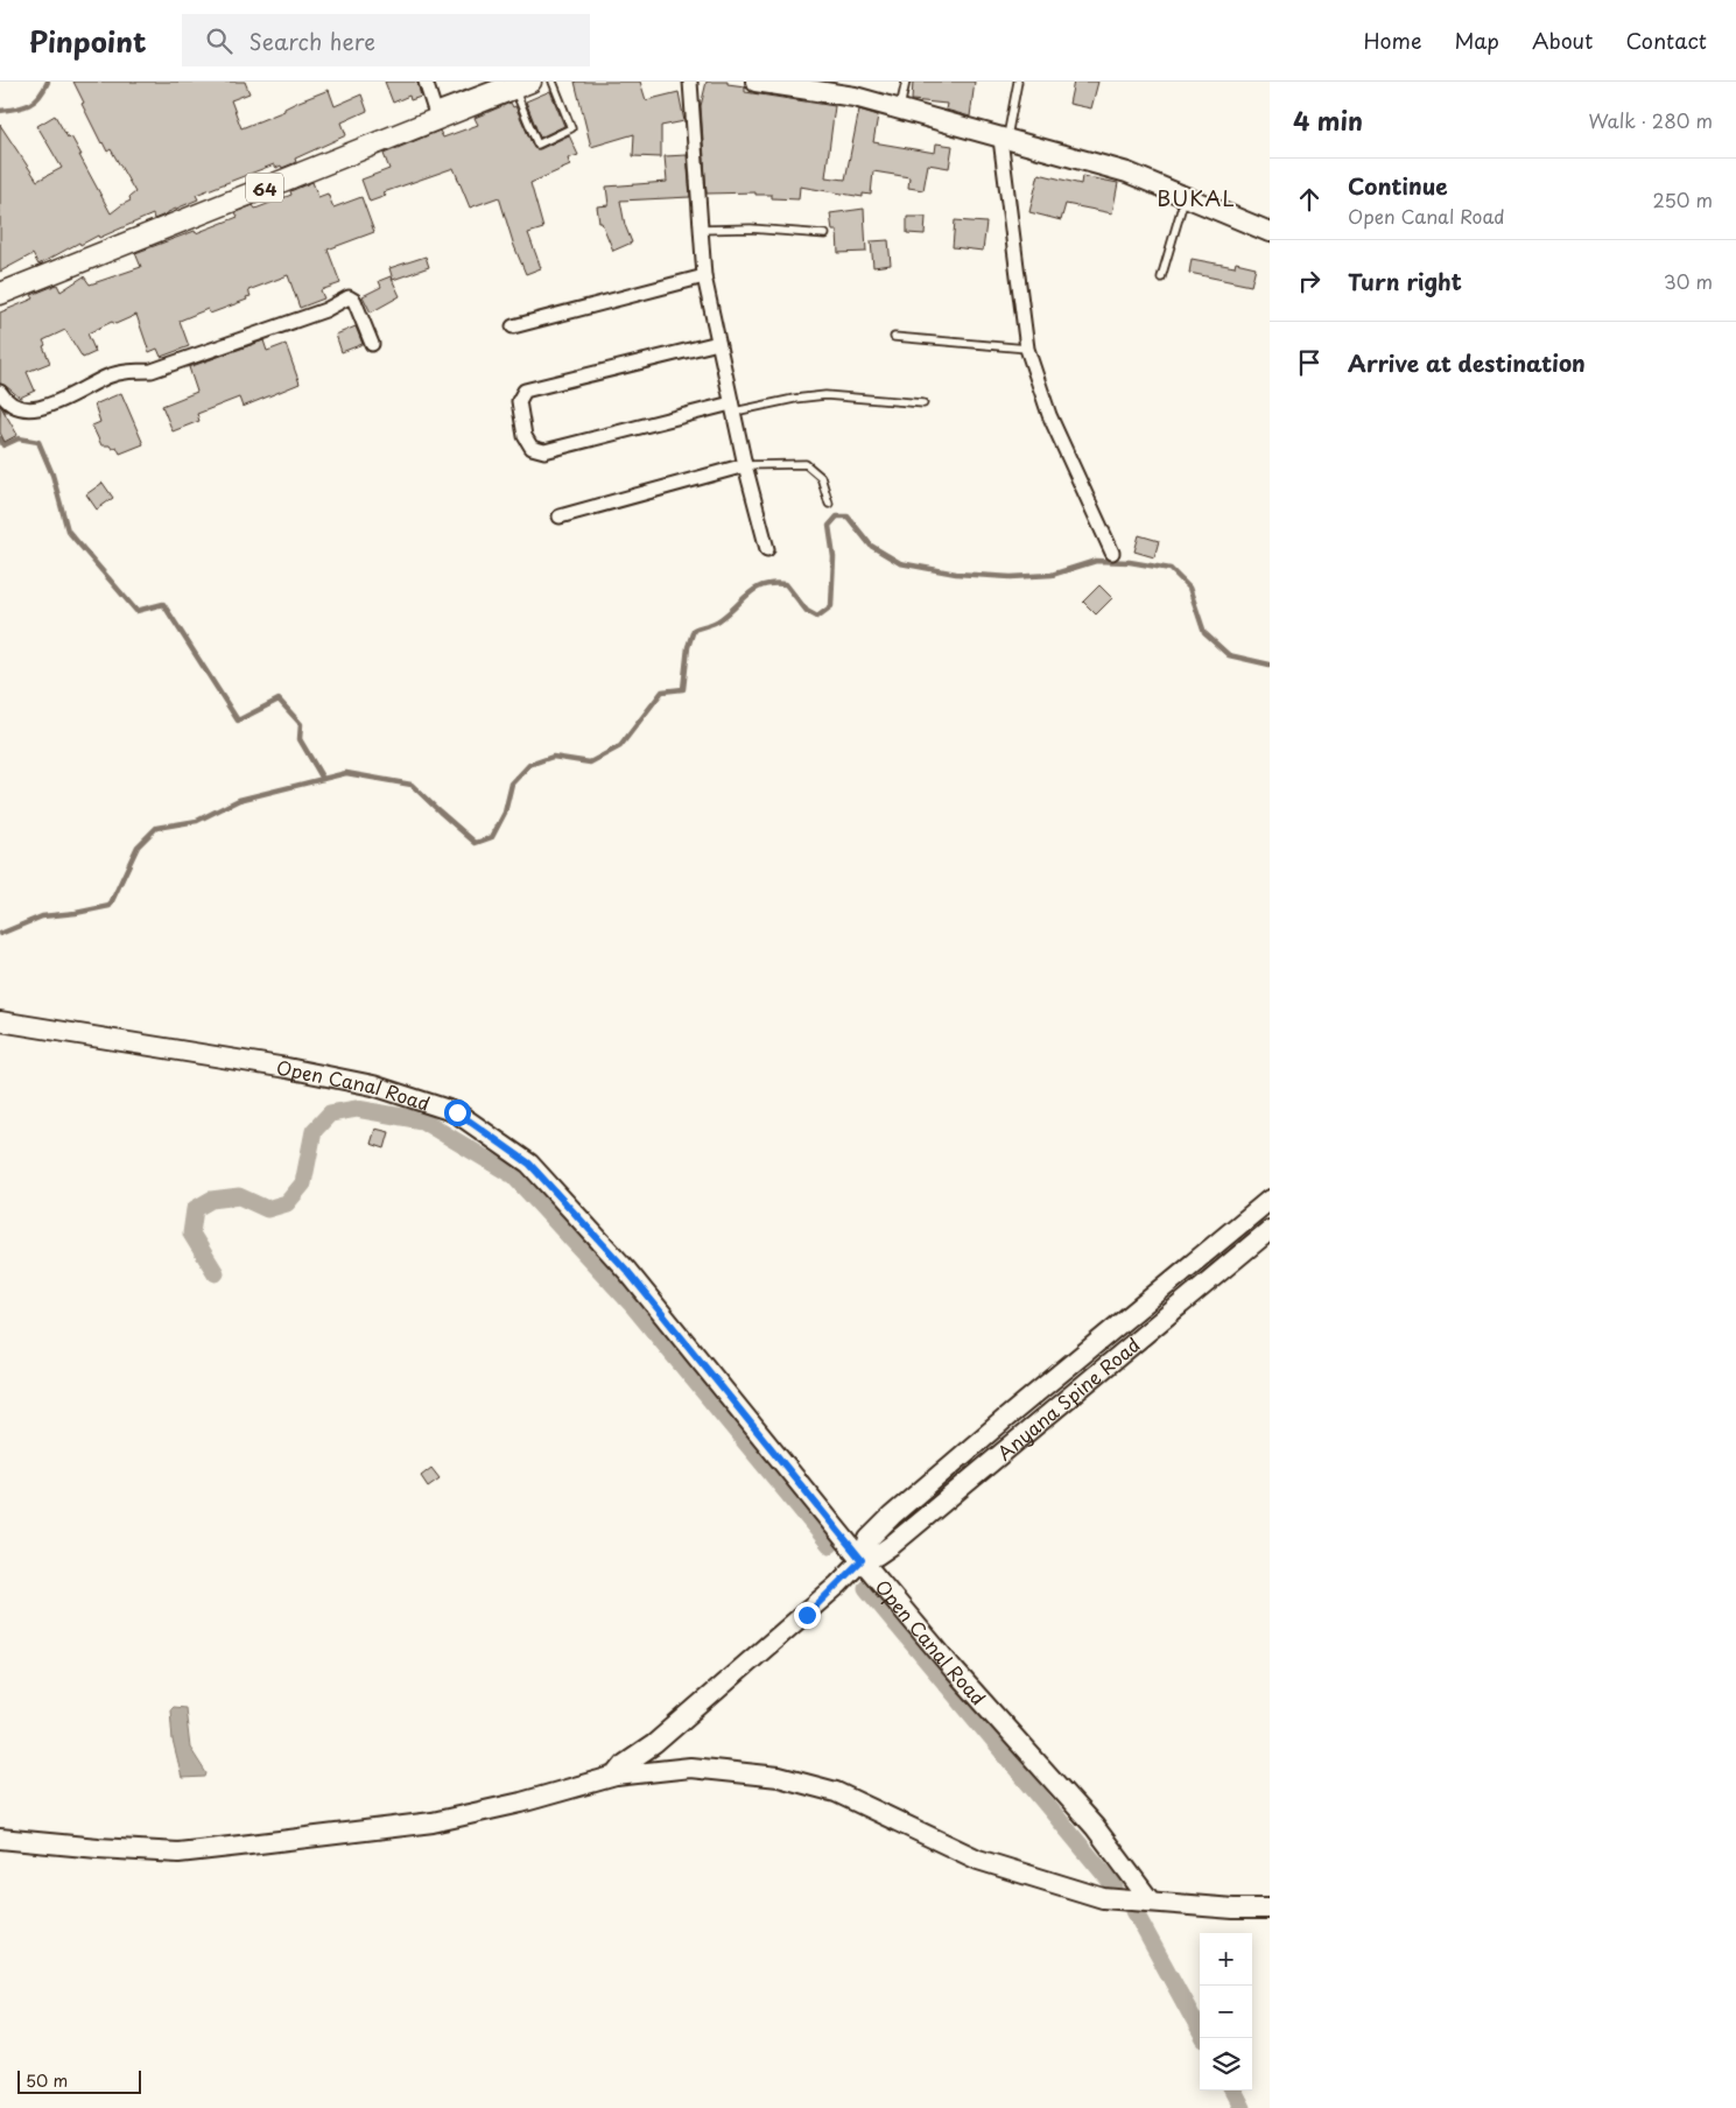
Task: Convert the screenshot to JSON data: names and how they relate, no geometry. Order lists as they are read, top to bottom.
{
  "streets": {
    "main road": ["64", "Open Canal Road", "Anyana Spine Road"]
  },
  "crossings": [
    ["Open Canal Road", "Anyana Spine Road"]
  ],
  "districts": ["BUKAL"],
  "scale_bar": "50 m",
  "page": {
    "header": "Pinpoint",
    "search": "Search here",
    "nav": [
      "Home",
      "Map",
      "About",
      "Contact"
    ],
    "heading": ["4 min", "Walk · 280 m"],
    "list": [
      ["Continue", "Open Canal Road", "250 m"],
      ["Turn right", "30 m"],
      "Arrive at destination"
    ],
    "map_buttons": ["+", "−"],
    "scale": "50 m"
  }
}
